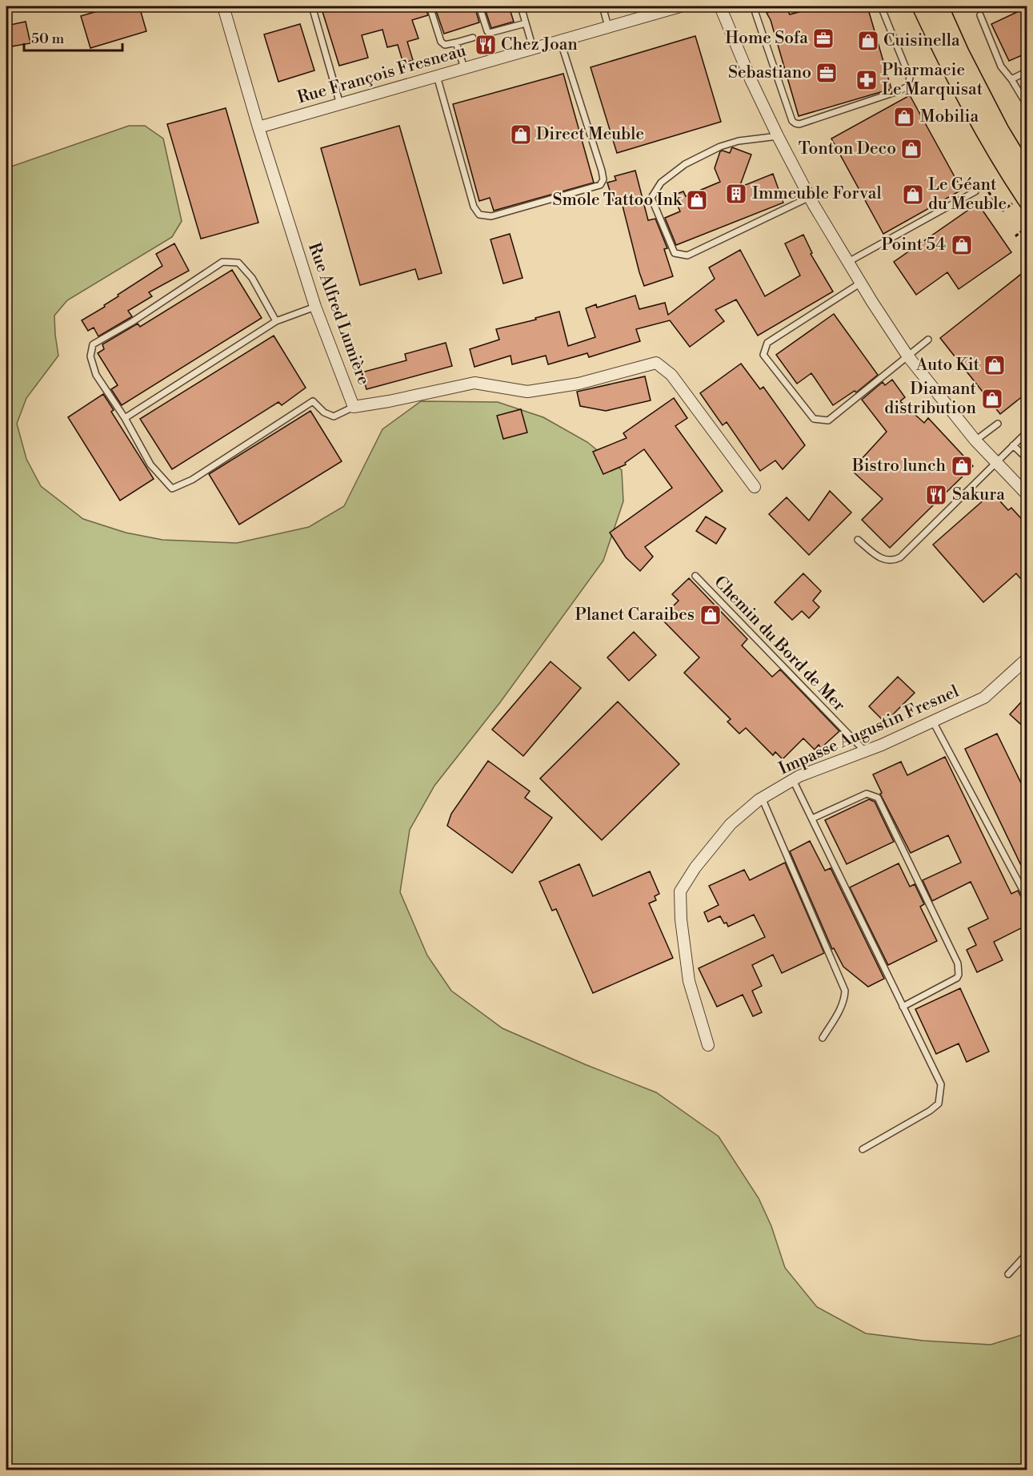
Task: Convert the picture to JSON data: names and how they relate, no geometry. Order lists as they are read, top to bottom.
{
  "streets": {
    "street": ["Rue François Fresneau", "Rue Alfred Lumière", "Impasse Augustin Fresnel"],
    "lane": ["Chemin du Bord de Mer"]
  },
  "crossings": [
    ["Rue François Fresneau", "Rue Alfred Lumière"],
    ["Chemin du Bord de Mer", "Impasse Augustin Fresnel"]
  ],
  "places": {
    "office": ["Home Sofa", "Sebastiano"],
    "shop": [
      "Cuisinella",
      "Mobilia",
      "Direct Meuble",
      "Tonton Deco",
      "Le Géant du Meuble",
      "Smole Tattoo Ink",
      "Point 54",
      "Auto Kit",
      "Diamant distribution",
      "Bistro lunch",
      "Planet Caraibes"
    ],
    "restaurant": ["Chez Joan", "Sakura"],
    "pharmacy": ["Pharmacie Le Marquisat"],
    "building": ["Immeuble Forval"]
  },
  "scale_bar": "50 m"
}
